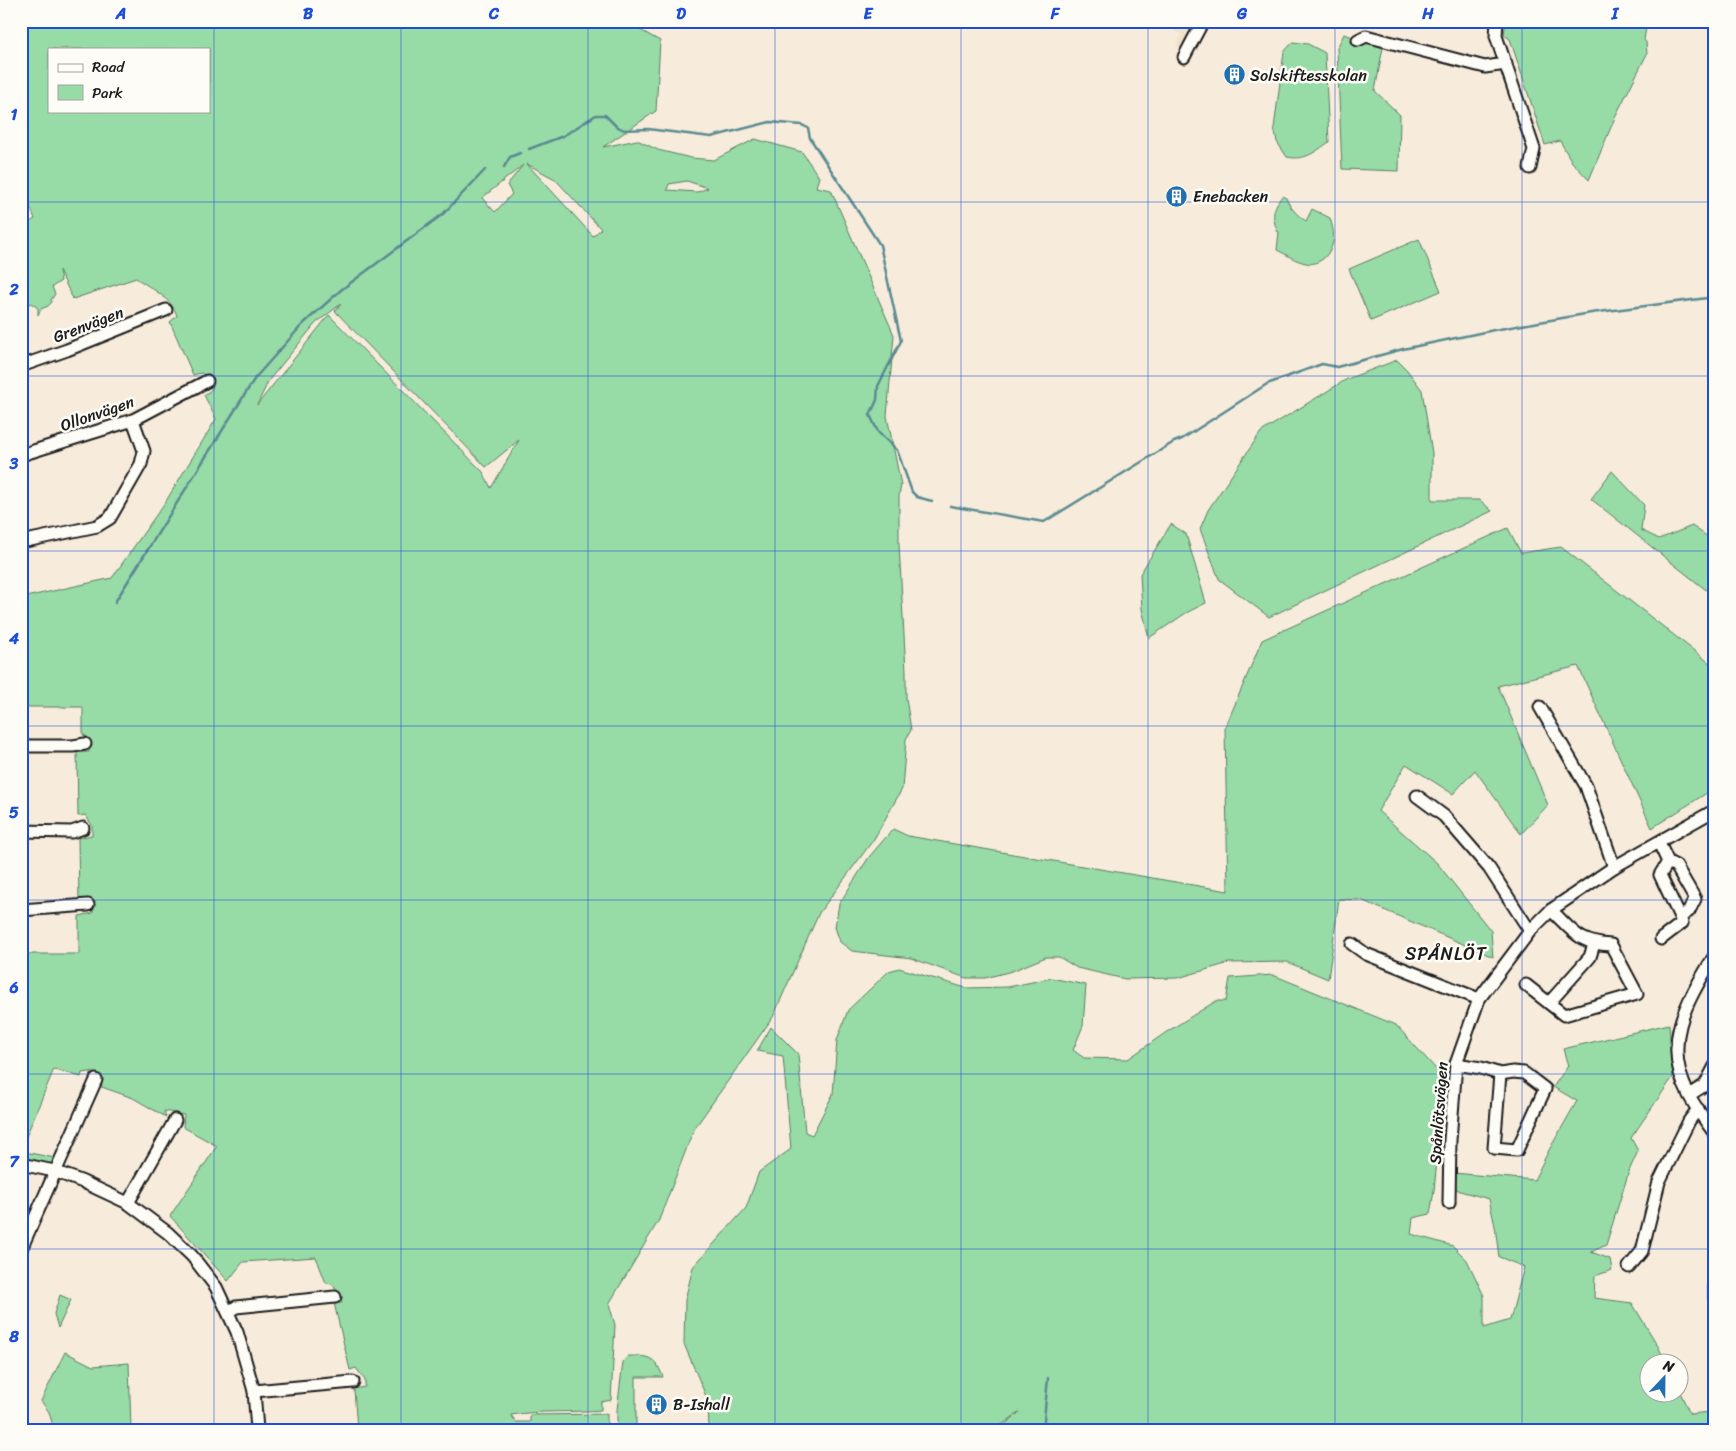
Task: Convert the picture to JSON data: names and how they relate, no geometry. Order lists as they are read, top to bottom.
{
  "streets": {
    "street": ["Grenvägen", "Ollonvägen", "Spånlötsvägen"]
  },
  "districts": ["SPÅNLÖT"],
  "places": {
    "building": ["Solskiftesskolan", "Enebacken", "B-Ishall"]
  },
  "legend": ["Road", "Park"],
  "north": "top",
  "grid": {
    "columns": [
      "A",
      "B",
      "C",
      "D",
      "E",
      "F",
      "G",
      "H",
      "I"
    ],
    "rows": [
      "1",
      "2",
      "3",
      "4",
      "5",
      "6",
      "7",
      "8"
    ]
  }
}
